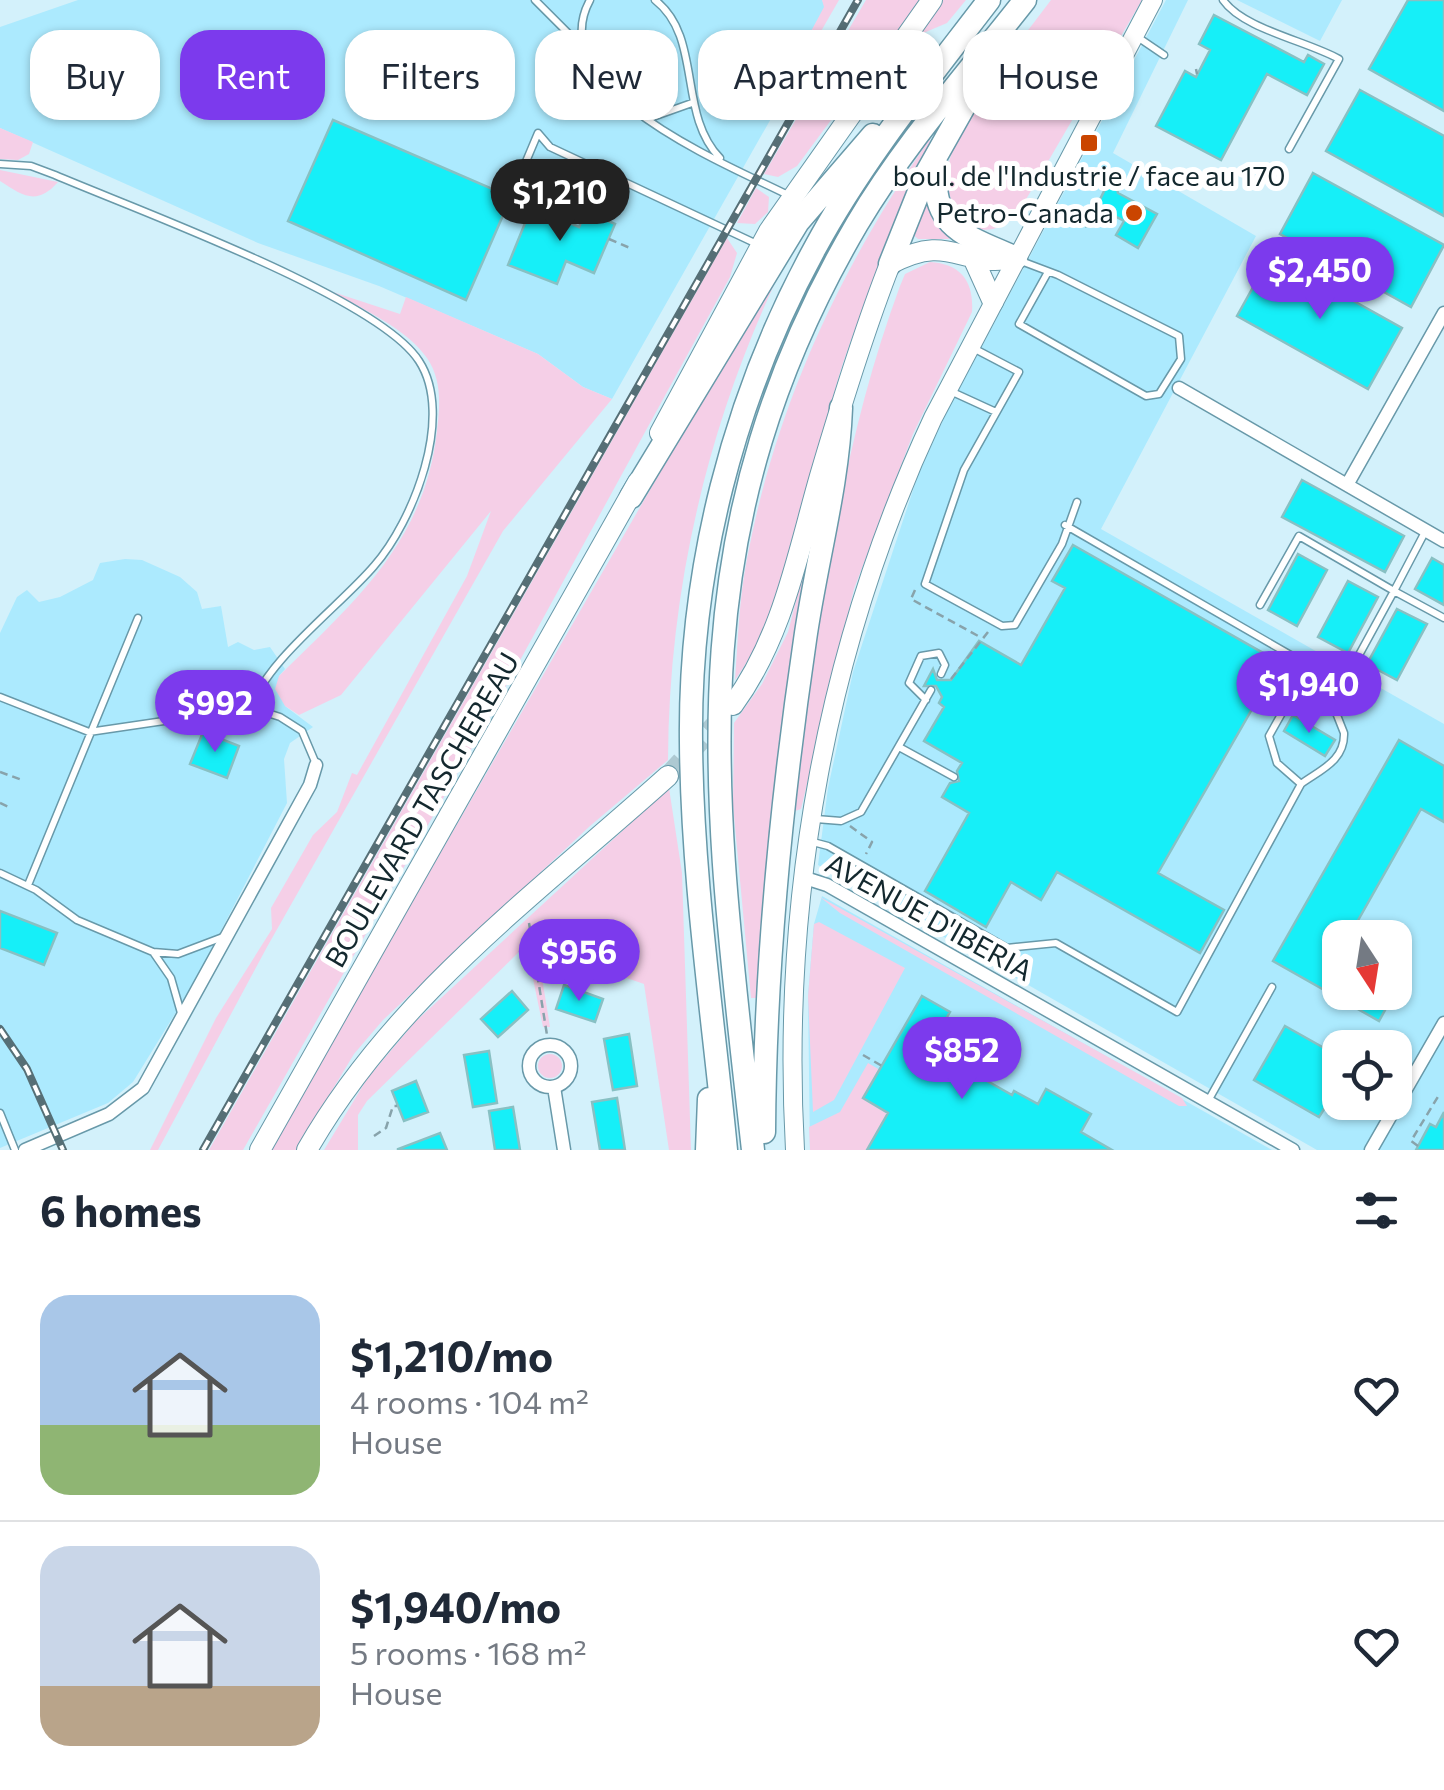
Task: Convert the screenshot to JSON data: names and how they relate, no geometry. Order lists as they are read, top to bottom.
{
  "streets": {
    "main road": ["BOULEVARD TASCHEREAU"],
    "street": ["AVENUE D'IBERIA"]
  },
  "places": {
    "transit": ["boul. de l'Industrie / face au 170"],
    "other": ["Petro-Canada"]
  },
  "north": "bottom",
  "page": {
    "chip": [
      "Buy",
      "Rent",
      "Filters",
      "New",
      "Apartment",
      "House"
    ],
    "price": [
      "$1,210",
      "$2,450",
      "$1,940",
      "$992",
      "$956",
      "$852"
    ],
    "heading": "6 homes",
    "list": [
      {
        "name": "$1,210/mo",
        "note": "4 rooms · 104 m² · House"
      },
      {
        "name": "$1,940/mo",
        "note": "5 rooms · 168 m² · House"
      }
    ]
  }
}
